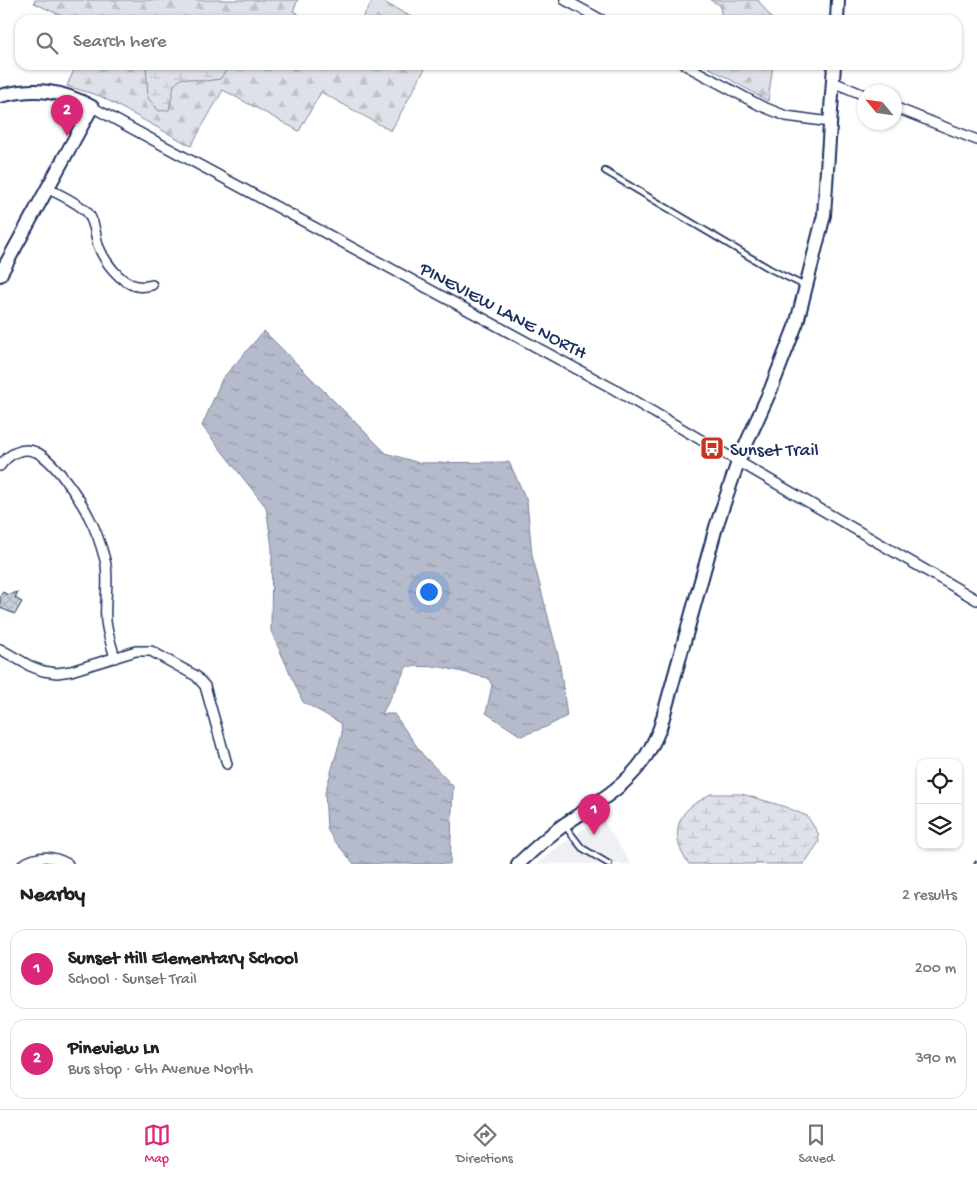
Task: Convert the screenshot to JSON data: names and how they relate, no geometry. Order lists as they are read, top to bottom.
{
  "streets": {
    "street": ["PINEVIEW LANE NORTH"]
  },
  "places": {
    "bus stop": ["Sunset Trail"]
  },
  "north": "top left",
  "page": {
    "search": "Search here",
    "pins": ["2", "1"],
    "heading": ["Nearby", "2 results"],
    "list": [
      {
        "mark": "1",
        "name": "Sunset Hill Elementary School",
        "note": "School · Sunset Trail",
        "value": "200 m"
      },
      {
        "mark": "2",
        "name": "Pineview Ln",
        "note": "Bus stop · 6th Avenue North",
        "value": "390 m"
      }
    ],
    "nav": ["Map", "Directions", "Saved"]
  }
}
